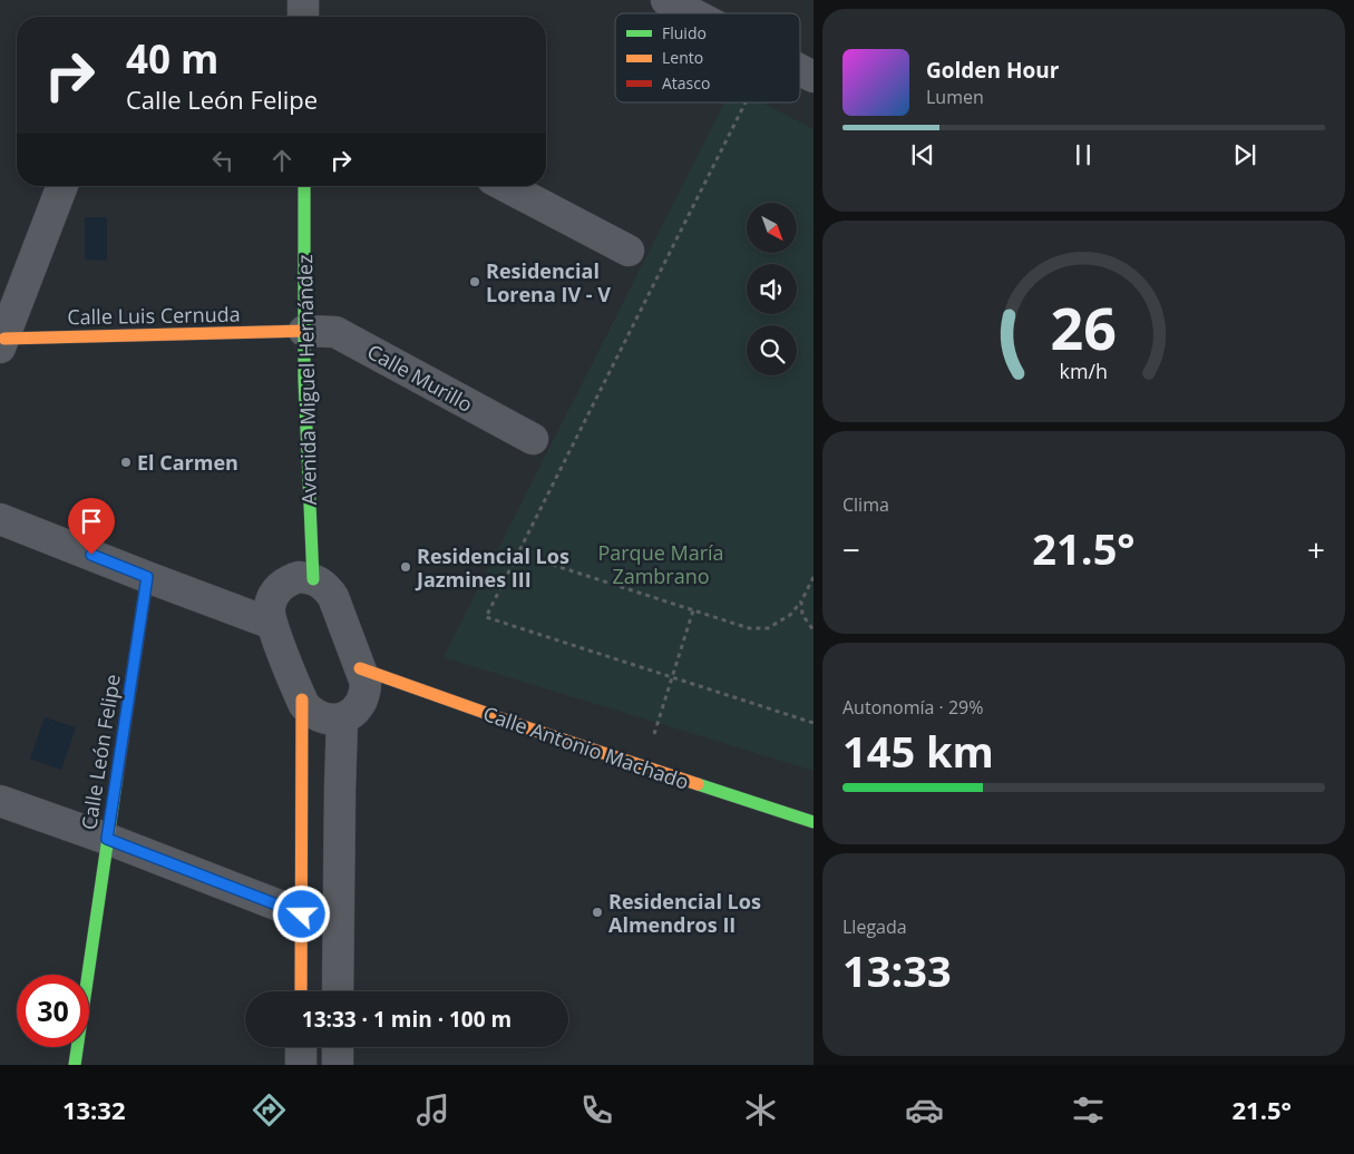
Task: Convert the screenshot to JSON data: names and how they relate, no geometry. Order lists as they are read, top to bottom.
{
  "streets": {
    "street": [
      "Calle Luis Cernuda",
      "Calle Murillo",
      "Avenida Miguel Hernández",
      "Calle Antonio Machado",
      "Calle León Felipe"
    ]
  },
  "crossings": [
    ["Calle Luis Cernuda", "Calle Murillo"],
    ["Calle Luis Cernuda", "Avenida Miguel Hernández"],
    ["Calle Murillo", "Avenida Miguel Hernández"]
  ],
  "parks": ["Parque María Zambrano"],
  "places": [
    "Residencial Lorena IV - V",
    "El Carmen",
    "Residencial Los Jazmines III",
    "Residencial Los Almendros II"
  ],
  "legend": ["Fluido", "Lento", "Atasco"],
  "north": "bottom right",
  "page": {
    "turn": ["40 m", "Calle León Felipe"],
    "song": ["Golden Hour", "Lumen"],
    "tile": [
      "Clima",
      ["Autonomía · 29%", "145 km"],
      ["Llegada", "13:33"]
    ],
    "heat": ["−", "21.5°", "+"],
    "limit": "30",
    "trip": "13:33 · 1 min · 100 m",
    "tabs": ["13:32", "21.5°"],
    "gauge": ["26", "km/h"]
  }
}
